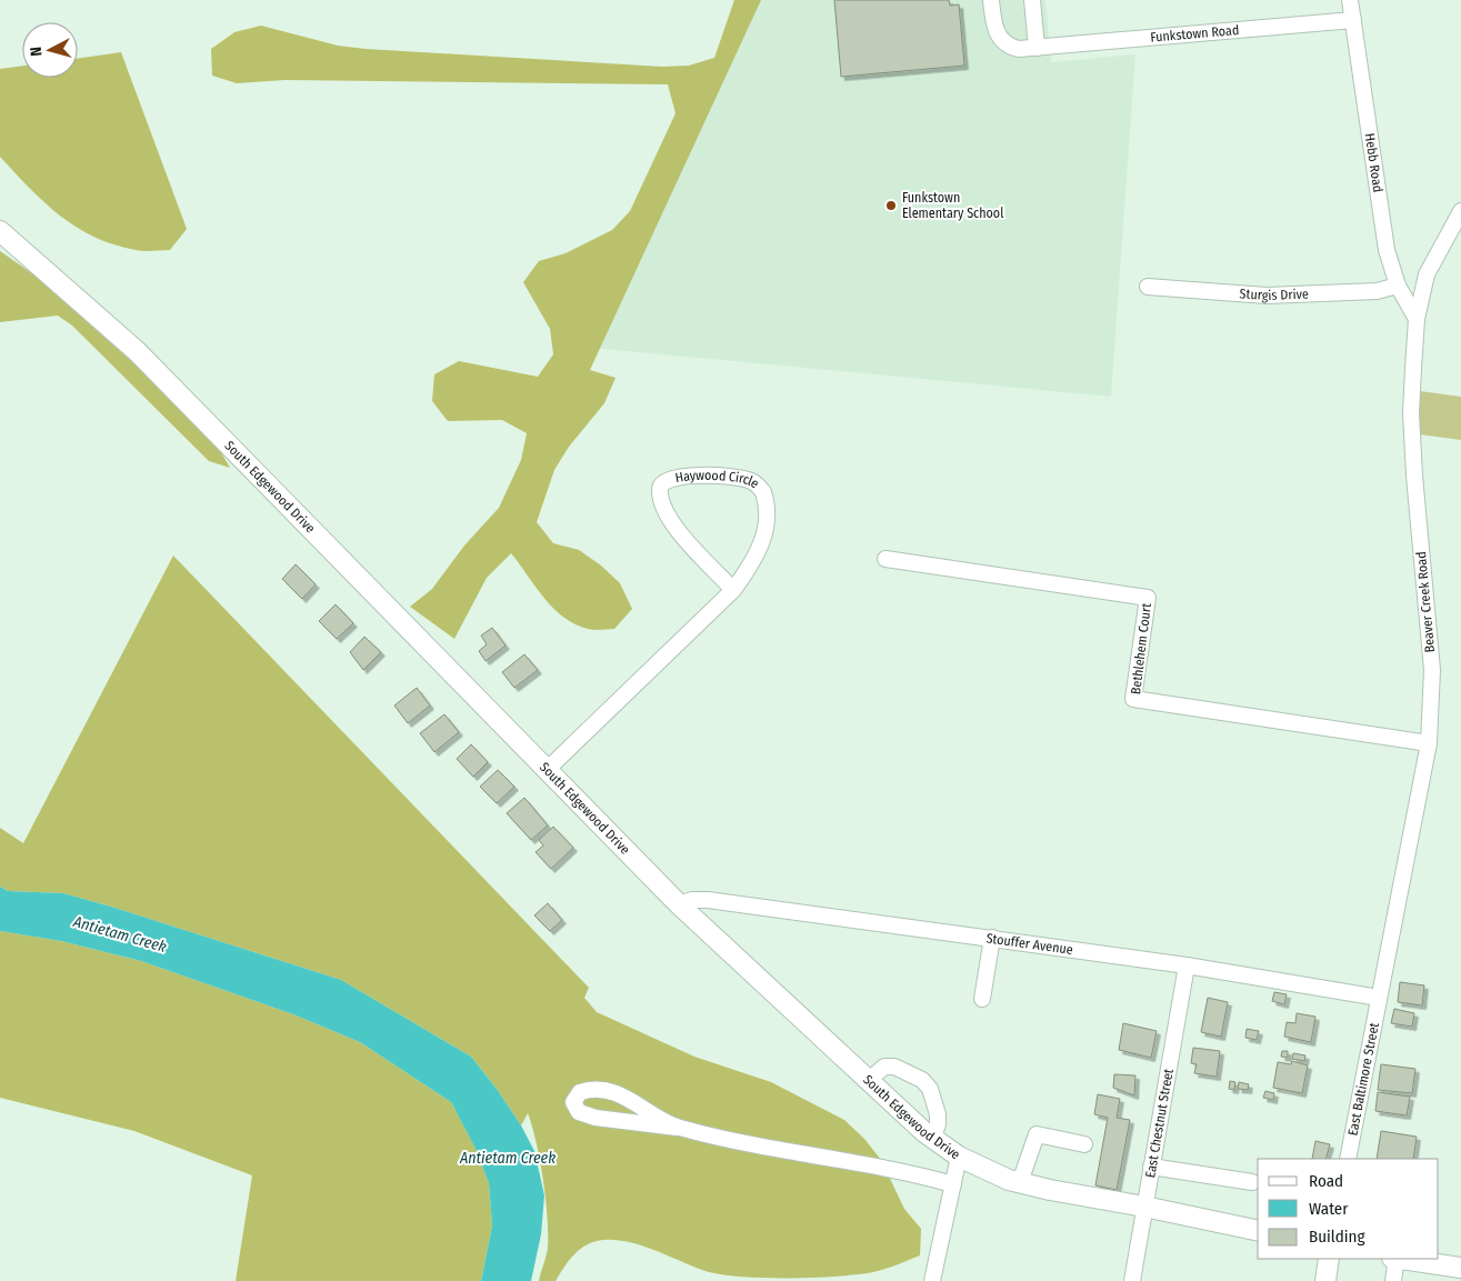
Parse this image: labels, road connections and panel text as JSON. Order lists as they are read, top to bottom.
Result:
{
  "streets": {
    "main road": ["South Edgewood Drive"],
    "street": [
      "Funkstown Road",
      "Hebb Road",
      "Sturgis Drive",
      "Haywood Circle",
      "Beaver Creek Road",
      "Bethlehem Court",
      "Stouffer Avenue",
      "East Baltimore Street",
      "East Chestnut Street"
    ]
  },
  "crossings": [
    ["Funkstown Road", "Hebb Road"],
    ["Hebb Road", "Sturgis Drive"],
    ["Hebb Road", "Beaver Creek Road"],
    ["Haywood Circle", "South Edgewood Drive"],
    ["South Edgewood Drive", "Stouffer Avenue"],
    ["South Edgewood Drive", "East Chestnut Street"],
    ["Beaver Creek Road", "Bethlehem Court"],
    ["Beaver Creek Road", "Stouffer Avenue"],
    ["Beaver Creek Road", "East Baltimore Street"],
    ["Stouffer Avenue", "East Baltimore Street"],
    ["Stouffer Avenue", "East Chestnut Street"]
  ],
  "water": ["Antietam Creek"],
  "places": ["Funkstown Elementary School"],
  "legend": ["Road", "Water", "Building"],
  "north": "left"
}
